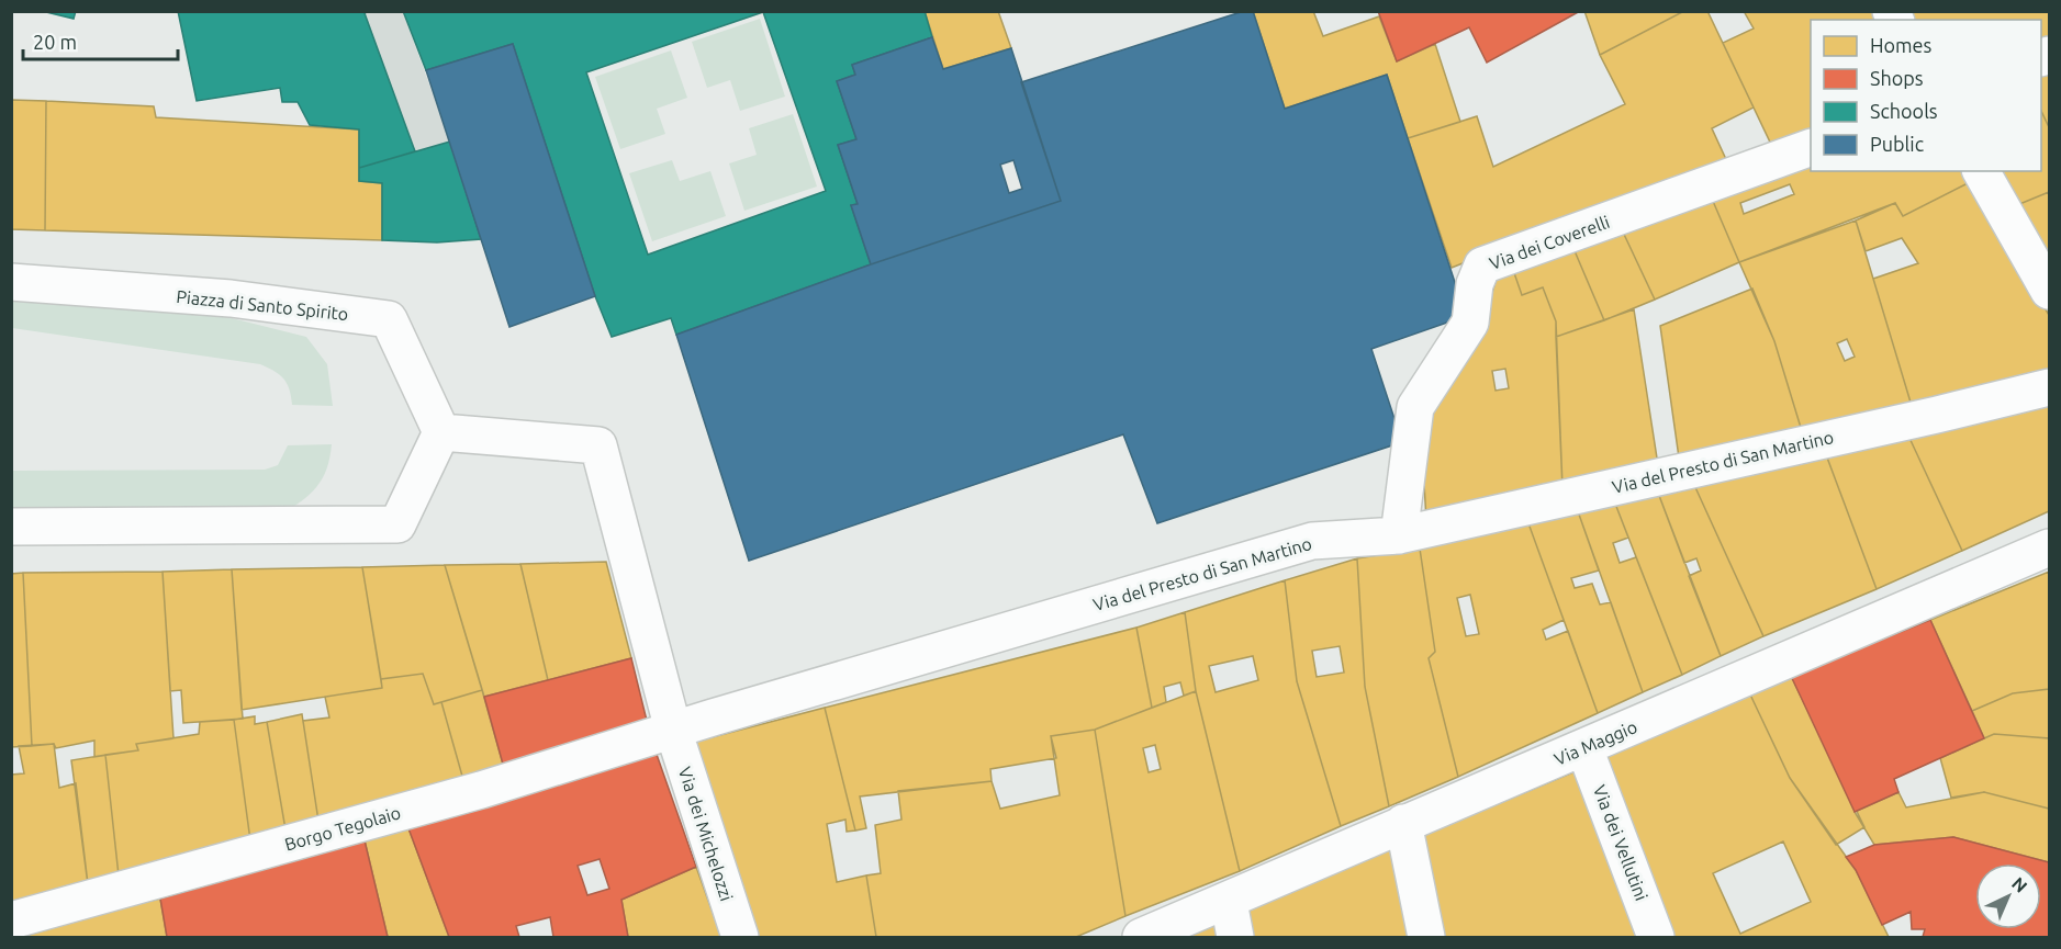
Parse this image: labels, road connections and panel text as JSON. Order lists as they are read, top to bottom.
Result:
{
  "streets": {
    "street": [
      "Via dei Coverelli",
      "Piazza di Santo Spirito",
      "Via del Presto di San Martino",
      "Via Maggio",
      "Borgo Tegolaio",
      "Via dei Michelozzi",
      "Via dei Vellutini"
    ]
  },
  "crossings": [
    ["Via dei Coverelli", "Via del Presto di San Martino"],
    ["Via del Presto di San Martino", "Borgo Tegolaio"],
    ["Via del Presto di San Martino", "Via dei Michelozzi"],
    ["Via Maggio", "Via dei Vellutini"],
    ["Borgo Tegolaio", "Via dei Michelozzi"]
  ],
  "legend": [
    "Homes",
    "Shops",
    "Schools",
    "Public"
  ],
  "scale_bar": "20 m",
  "north": "top right"
}
